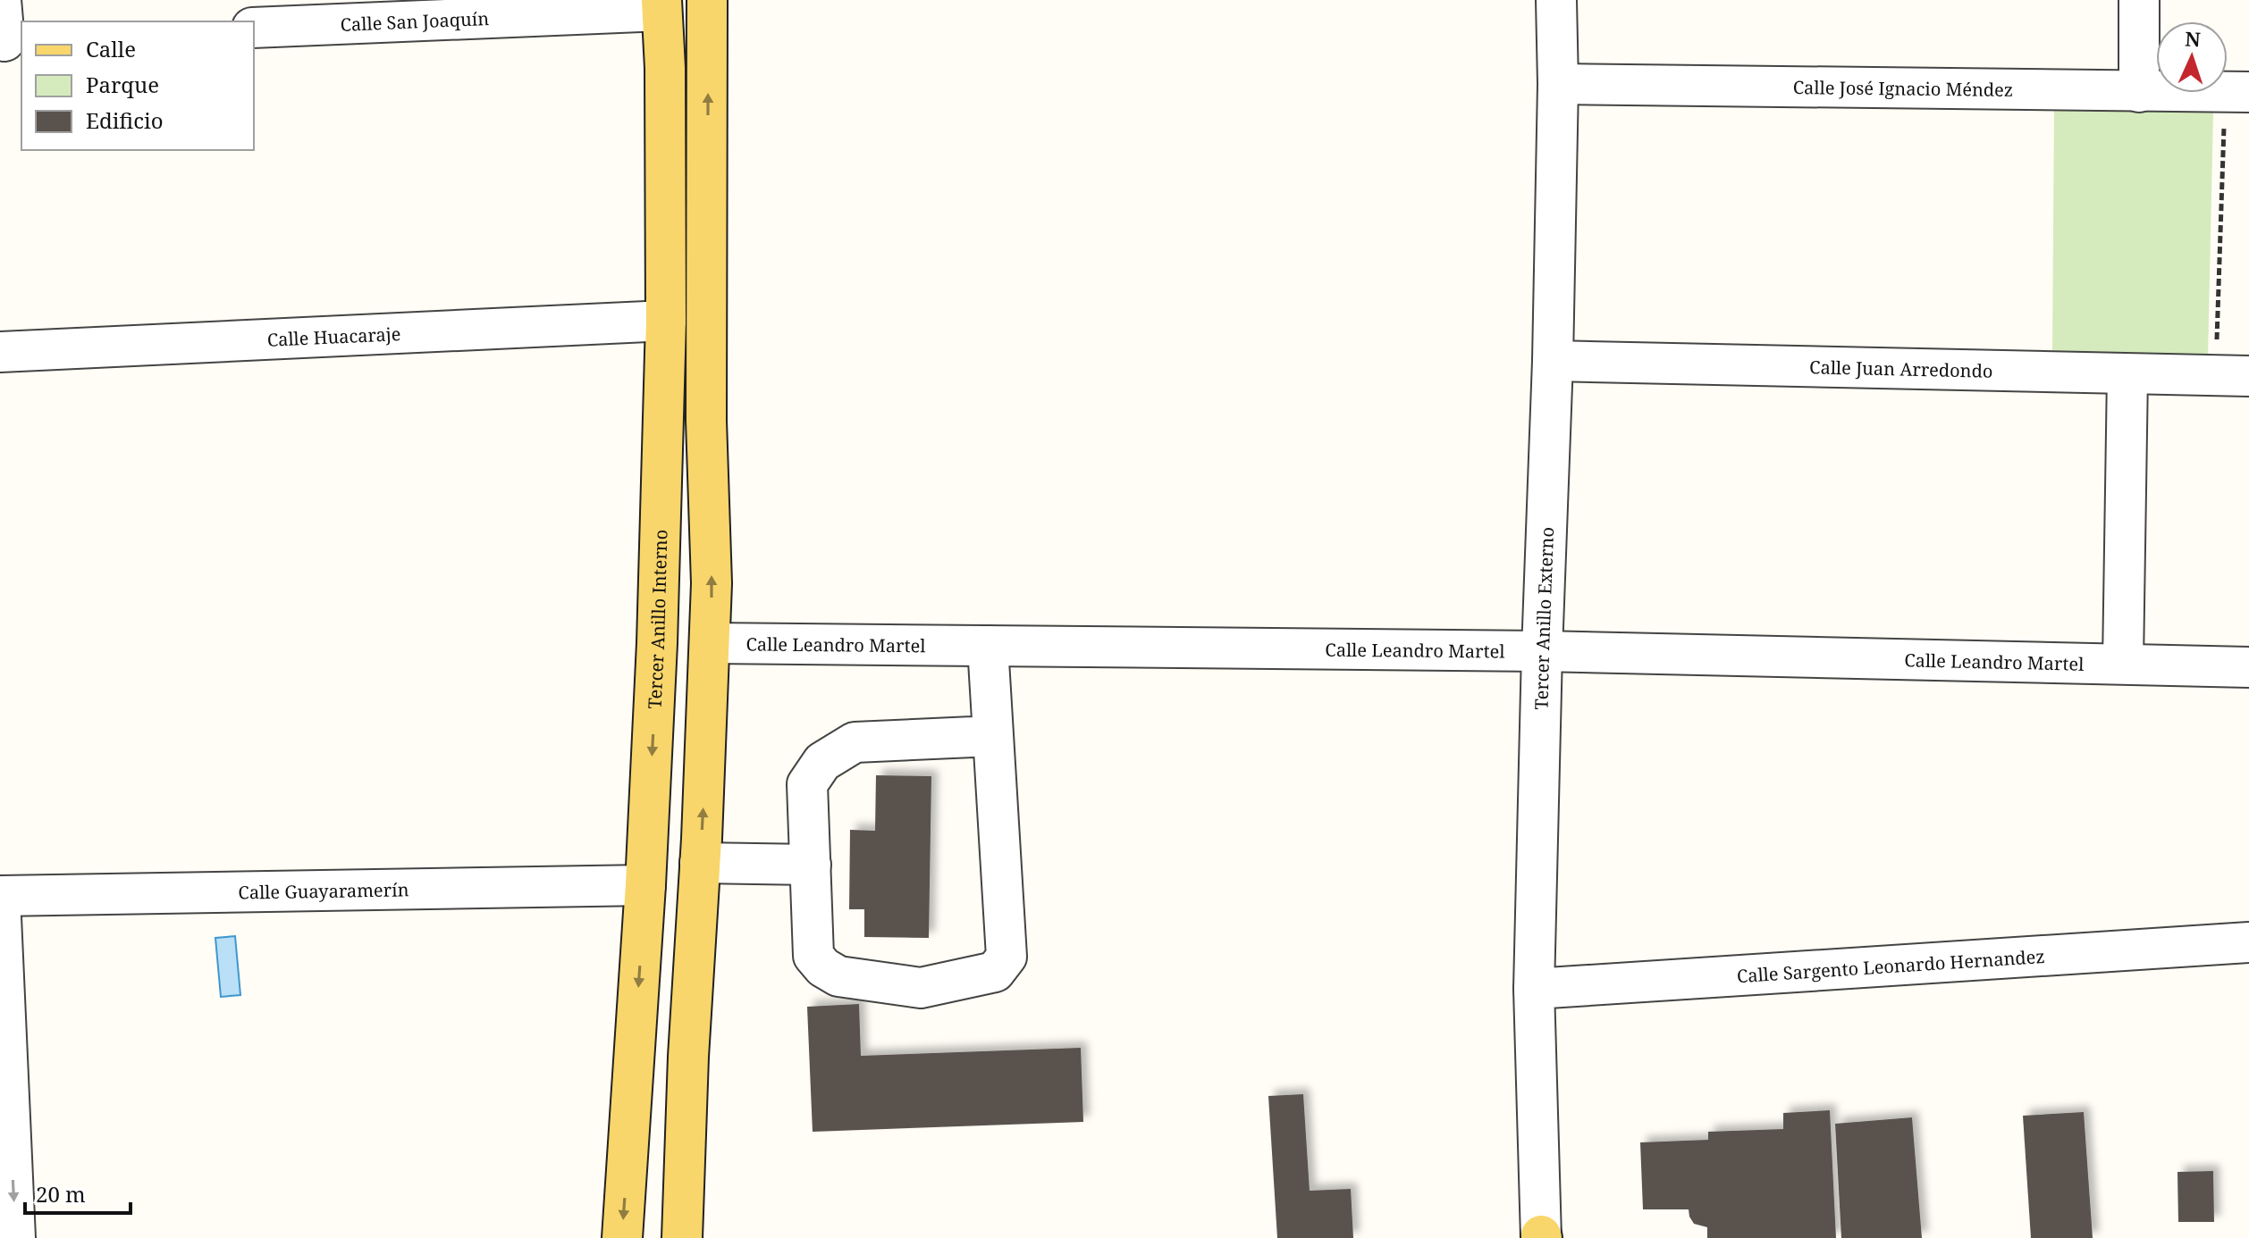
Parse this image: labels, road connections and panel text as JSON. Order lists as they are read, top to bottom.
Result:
{
  "streets": {
    "main road": ["Tercer Anillo Interno"],
    "street": [
      "Calle San Joaquín",
      "Calle José Ignacio Méndez",
      "Calle Huacaraje",
      "Calle Juan Arredondo",
      "Tercer Anillo Externo",
      "Calle Leandro Martel",
      "Calle Guayaramerín",
      "Calle Sargento Leonardo Hernandez"
    ]
  },
  "crossings": [
    ["Calle San Joaquín", "Tercer Anillo Interno"],
    ["Calle José Ignacio Méndez", "Tercer Anillo Externo"],
    ["Calle Huacaraje", "Tercer Anillo Interno"],
    ["Calle Juan Arredondo", "Tercer Anillo Externo"],
    ["Tercer Anillo Interno", "Calle Guayaramerín"],
    ["Tercer Anillo Externo", "Calle Leandro Martel"],
    ["Tercer Anillo Externo", "Calle Sargento Leonardo Hernandez"]
  ],
  "legend": ["Calle", "Parque", "Edificio"],
  "scale_bar": "20 m",
  "north": "top"
}
